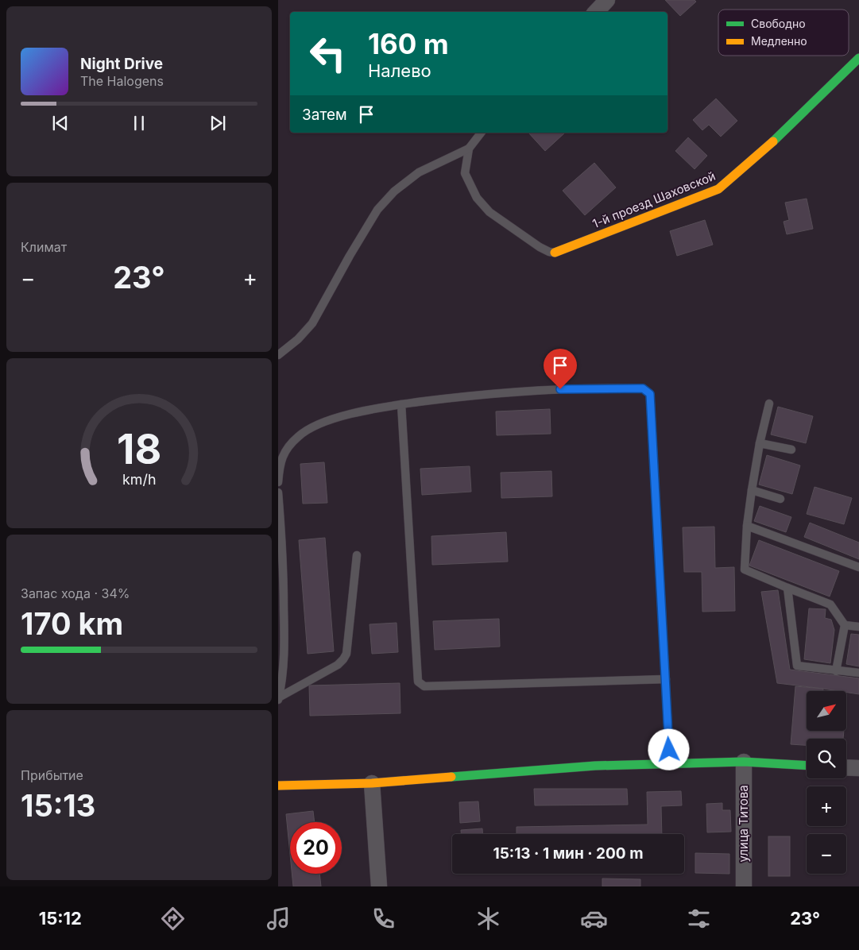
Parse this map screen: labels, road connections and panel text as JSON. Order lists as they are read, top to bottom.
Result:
{
  "streets": {
    "street": ["1-й проезд Шаховской", "улица Титова"]
  },
  "legend": ["Свободно", "Медленно"],
  "north": "top right",
  "page": {
    "turn": ["160 m", "Налево"],
    "song": ["Night Drive", "The Halogens"],
    "then": "Затем",
    "tile": [
      "Климат",
      ["Запас хода · 34%", "170 km"],
      ["Прибытие", "15:13"]
    ],
    "heat": ["−", "23°", "+"],
    "map_buttons": ["+", "−"],
    "limit": "20",
    "trip": "15:13 · 1 мин · 200 m",
    "tabs": ["15:12", "23°"],
    "gauge": ["18", "km/h"]
  }
}
